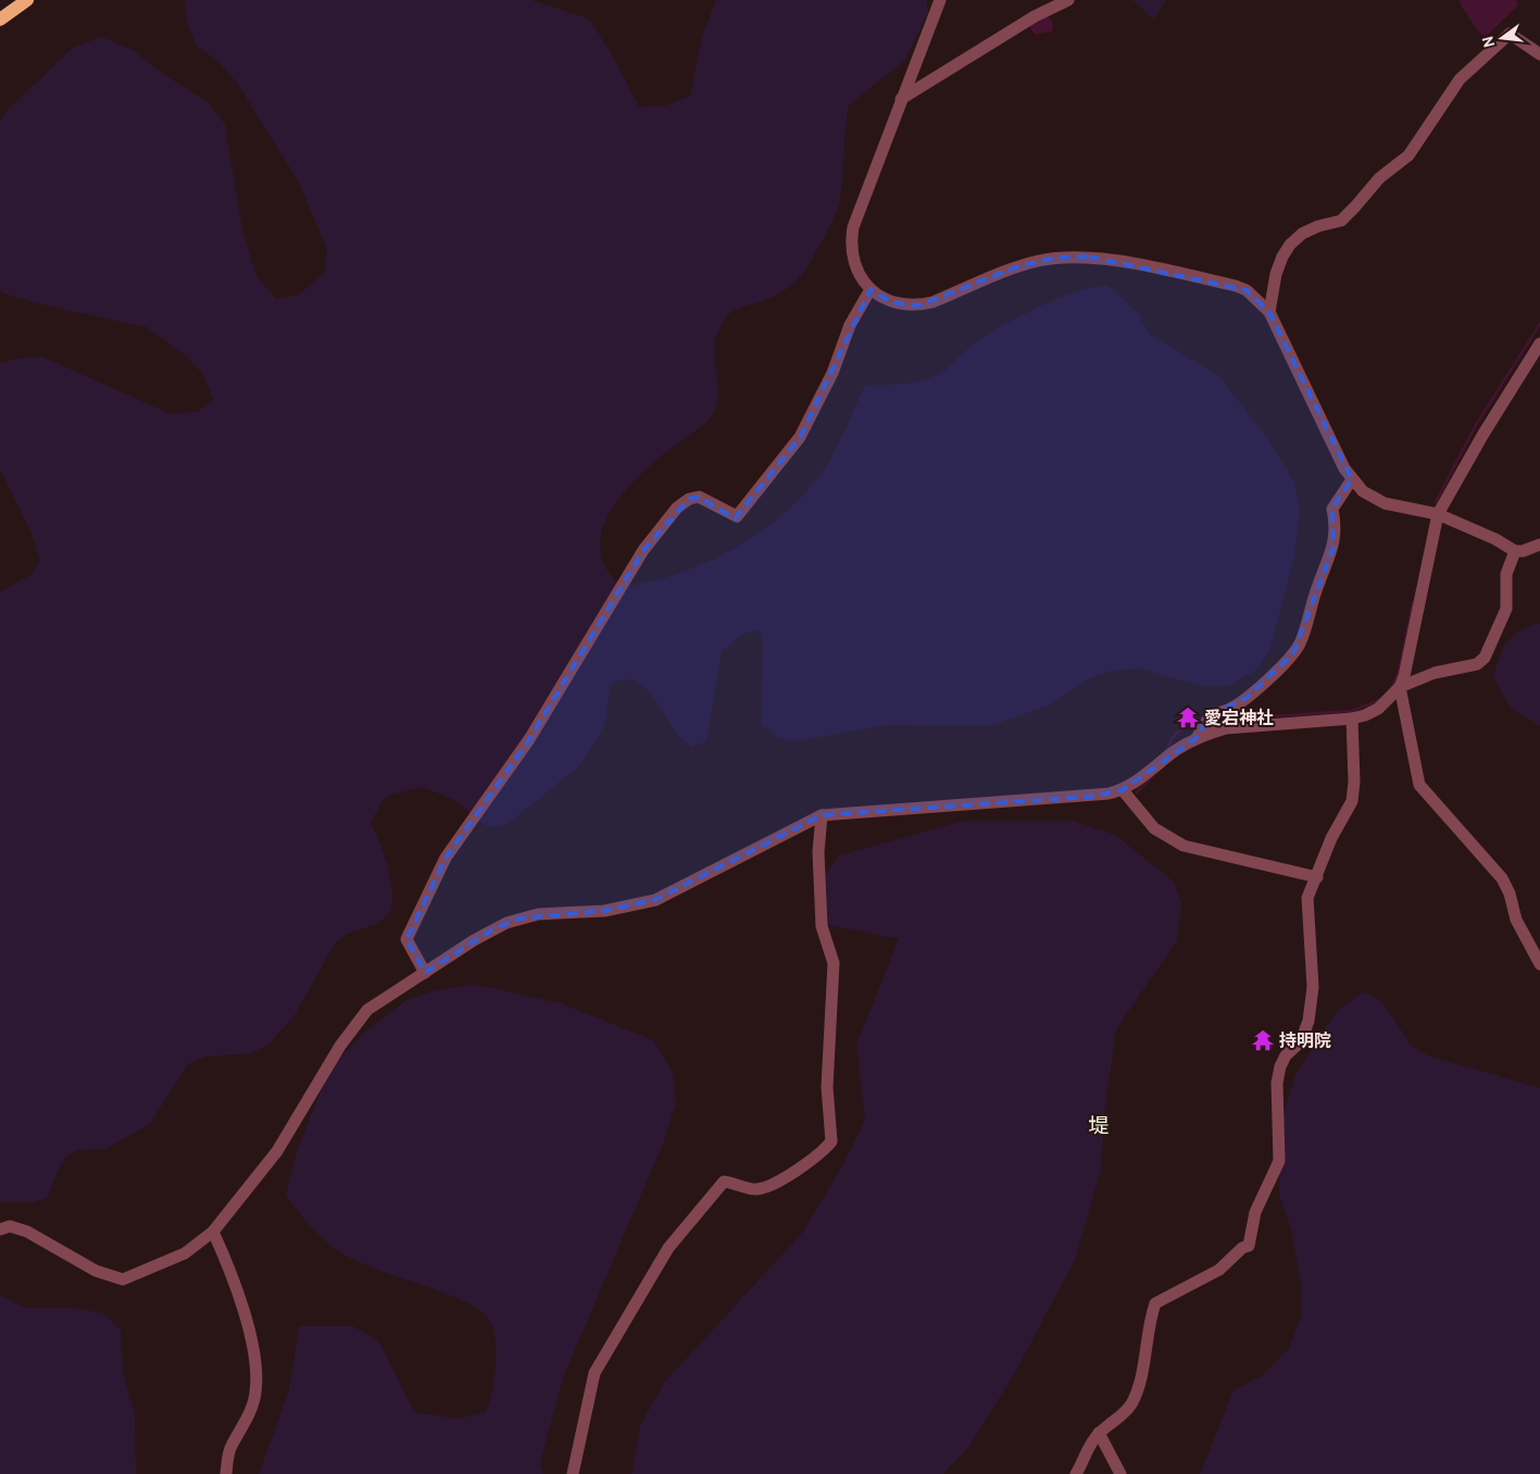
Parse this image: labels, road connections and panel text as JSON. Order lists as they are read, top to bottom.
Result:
{
  "districts": ["堤"],
  "places": {
    "temple": ["愛宕神社", "持明院"]
  },
  "north": "left"
}
